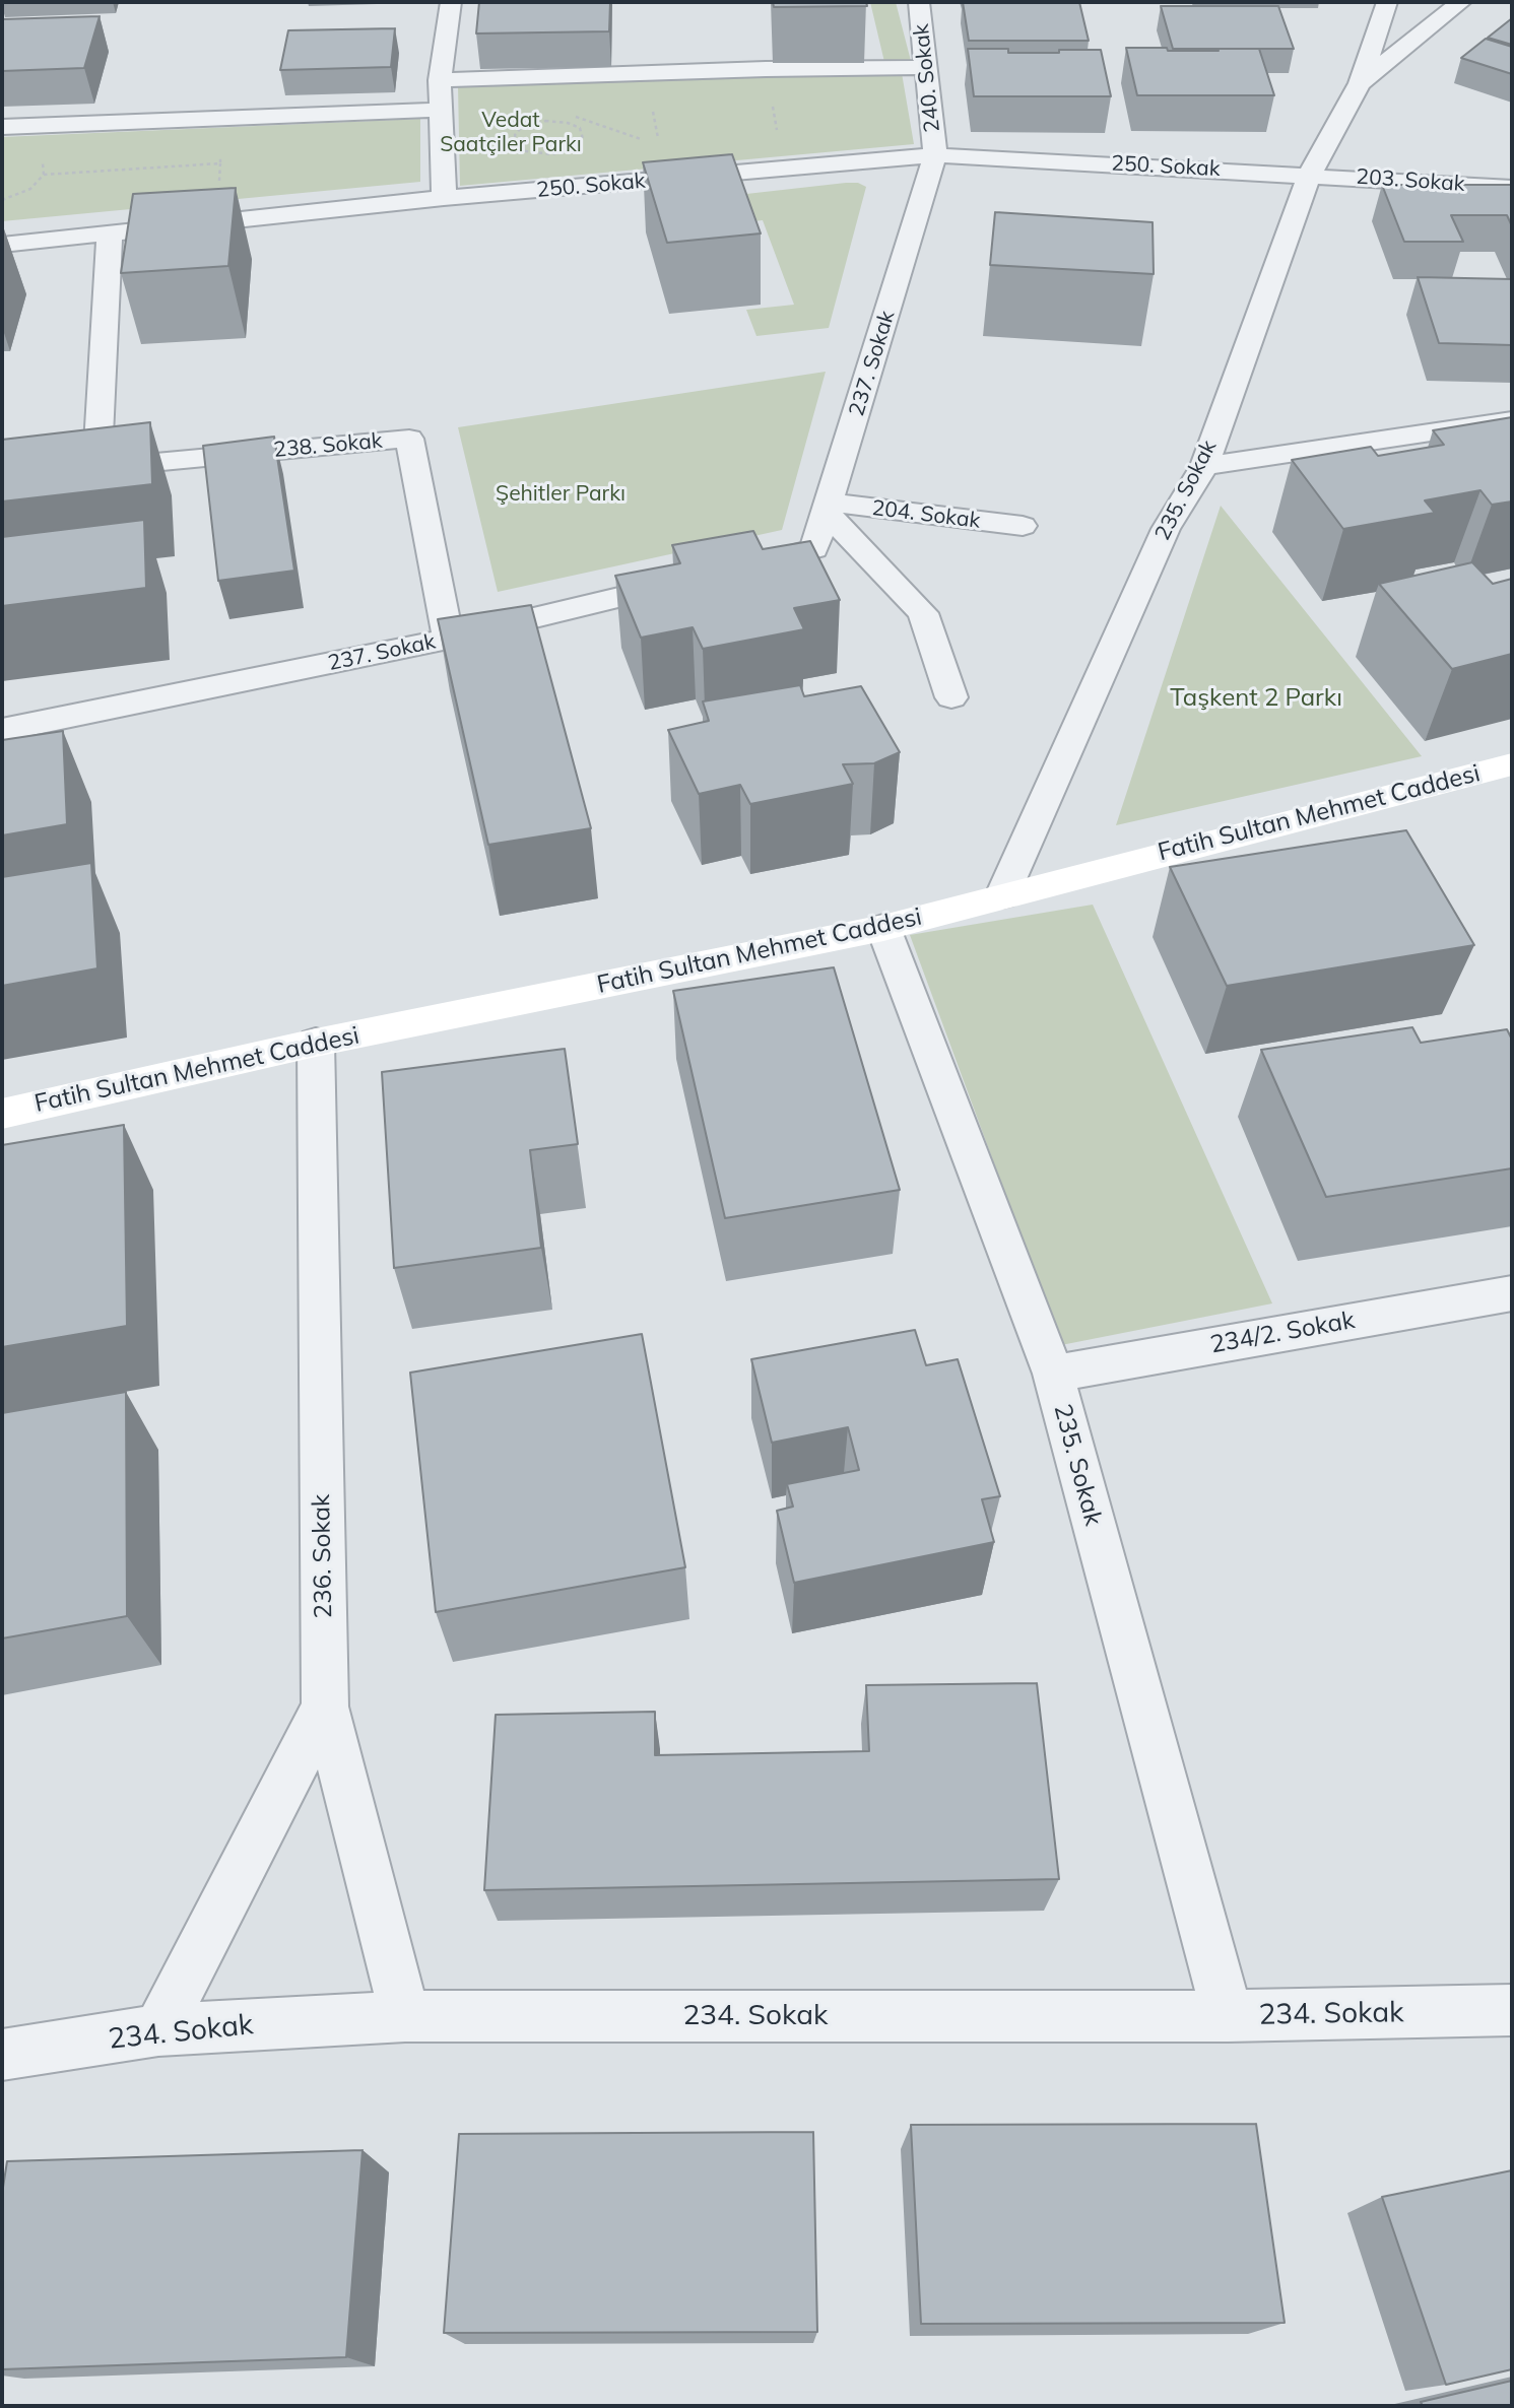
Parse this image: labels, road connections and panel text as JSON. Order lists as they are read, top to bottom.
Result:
{
  "streets": {
    "main road": ["Fatih Sultan Mehmet Caddesi"],
    "street": [
      "240. Sokak",
      "250. Sokak",
      "203. Sokak",
      "237. Sokak",
      "238. Sokak",
      "235. Sokak",
      "204. Sokak",
      "234/2. Sokak",
      "236. Sokak",
      "234. Sokak"
    ]
  },
  "crossings": [
    ["240. Sokak", "250. Sokak"],
    ["240. Sokak", "237. Sokak"],
    ["250. Sokak", "203. Sokak"],
    ["250. Sokak", "237. Sokak"],
    ["250. Sokak", "235. Sokak"],
    ["203. Sokak", "235. Sokak"],
    ["237. Sokak", "238. Sokak"],
    ["237. Sokak", "204. Sokak"],
    ["235. Sokak", "Fatih Sultan Mehmet Caddesi"],
    ["235. Sokak", "234/2. Sokak"],
    ["235. Sokak", "234. Sokak"],
    ["Fatih Sultan Mehmet Caddesi", "236. Sokak"],
    ["236. Sokak", "234. Sokak"]
  ],
  "parks": ["Vedat Saatçiler Parkı", "Şehitler Parkı", "Taşkent 2 Parkı"]
}
